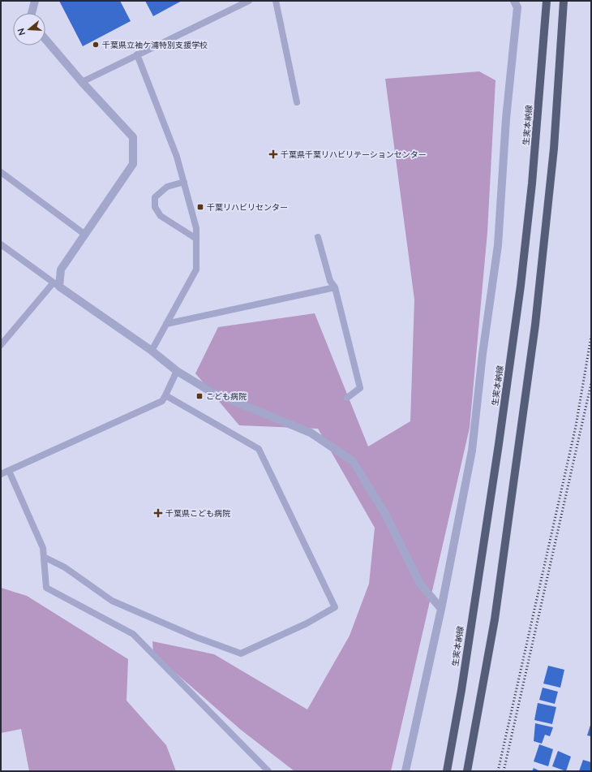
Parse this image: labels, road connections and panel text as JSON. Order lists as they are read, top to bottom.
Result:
{
  "streets": {
    "main road": ["生実本納線"]
  },
  "places": {
    "other": ["千葉県立袖ケ浦特別支援学校"],
    "health": ["千葉県千葉リハビリテーションセンター", "千葉県こども病院"],
    "transit": ["千葉リハビリセンター", "こども病院"]
  },
  "north": "left"
}
